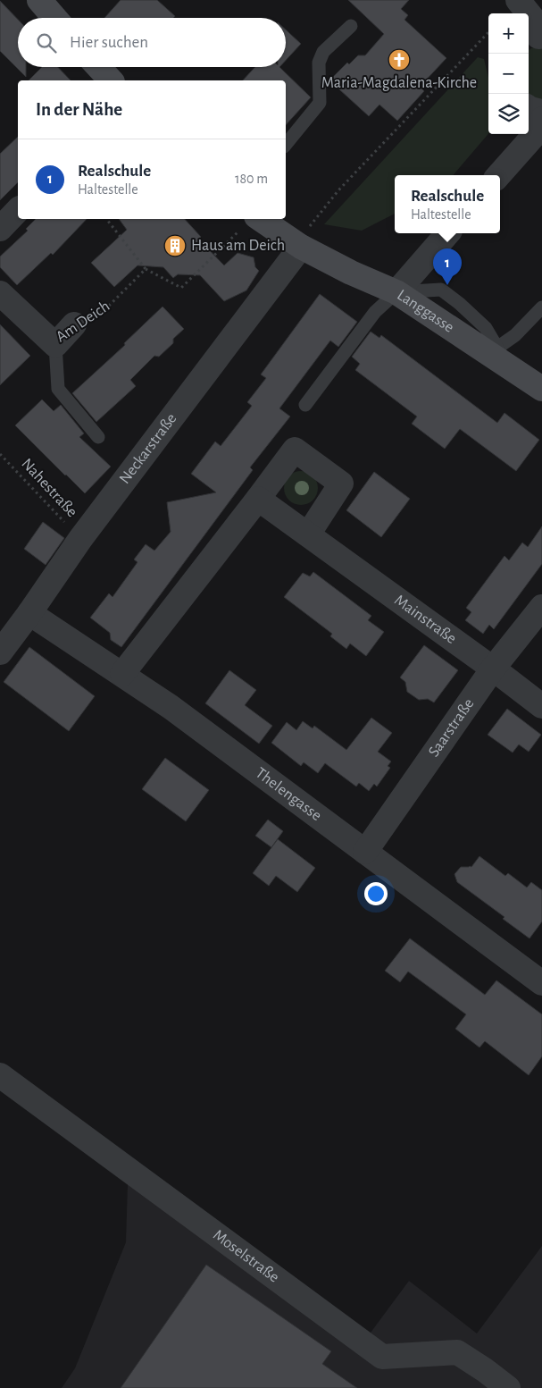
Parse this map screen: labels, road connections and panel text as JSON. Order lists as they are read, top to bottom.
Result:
{
  "streets": {
    "street": [
      "Langgasse",
      "Am Deich",
      "Neckarstraße",
      "Mainstraße",
      "Saarstraße",
      "Thelengasse",
      "Moselstraße"
    ],
    "path": ["Nahestraße"]
  },
  "crossings": [
    ["Langgasse", "Neckarstraße"],
    ["Neckarstraße", "Nahestraße"],
    ["Neckarstraße", "Thelengasse"],
    ["Mainstraße", "Saarstraße"],
    ["Saarstraße", "Thelengasse"]
  ],
  "places": {
    "church": ["Maria-Magdalena-Kirche"],
    "building": ["Haus am Deich"]
  },
  "page": {
    "map_buttons": ["+", "−"],
    "search": "Hier suchen",
    "heading": "In der Nähe",
    "list": [
      {
        "mark": "1",
        "name": "Realschule",
        "note": "Haltestelle",
        "value": "180 m"
      }
    ],
    "popup": ["Realschule", "Haltestelle"],
    "pins": "1"
  }
}
